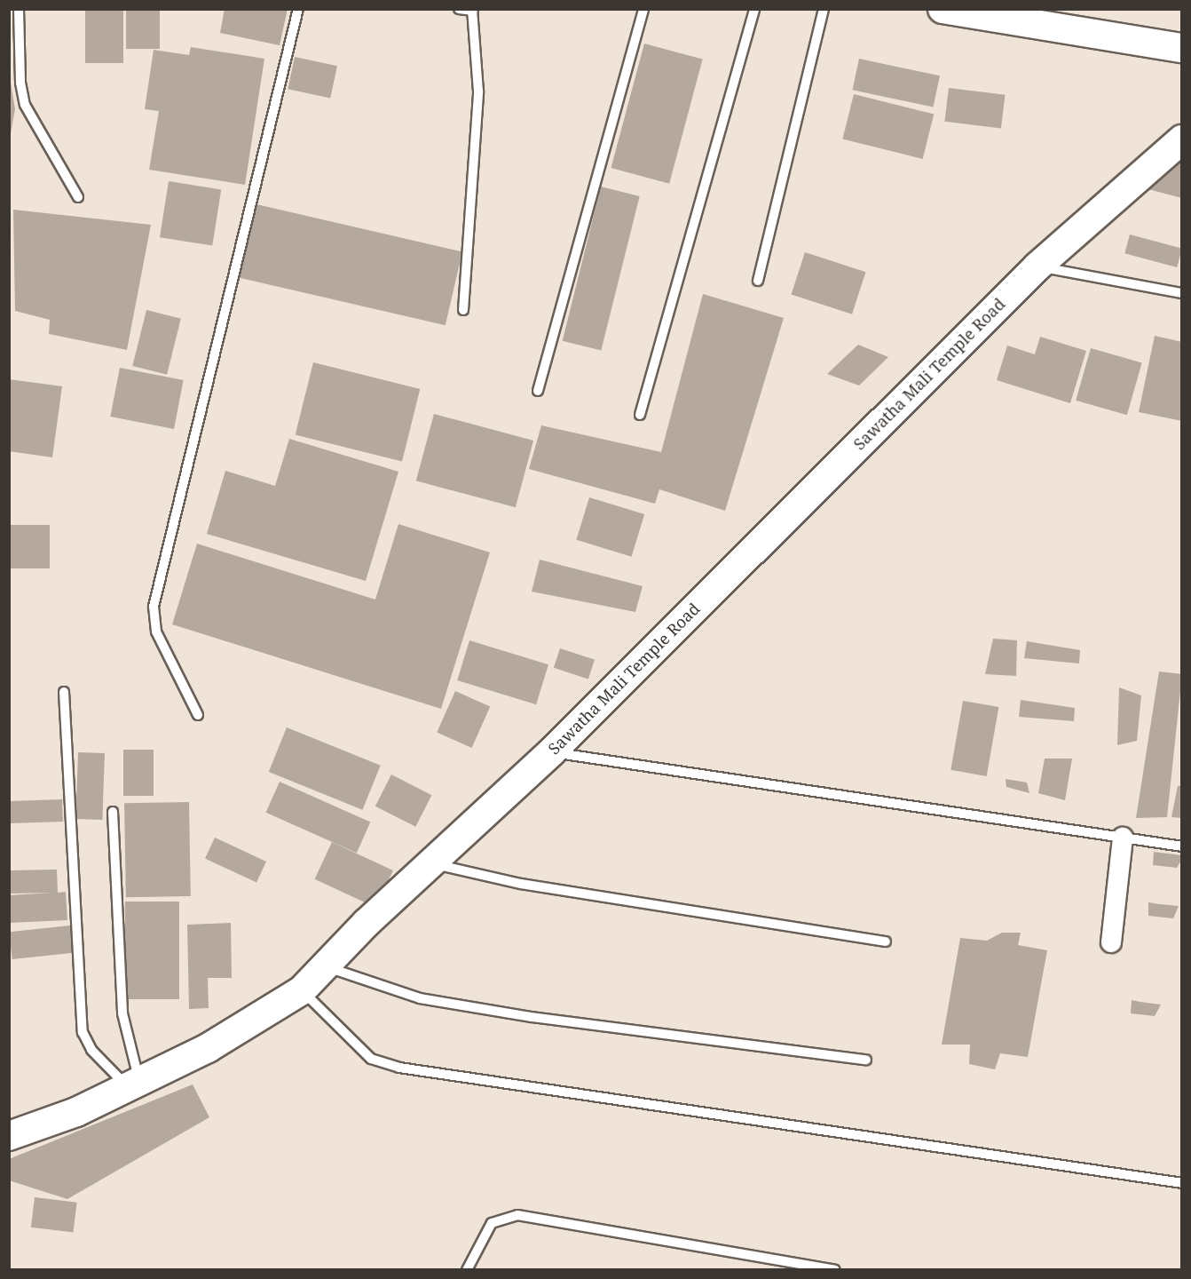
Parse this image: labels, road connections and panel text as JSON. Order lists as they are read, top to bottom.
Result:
{
  "streets": {
    "street": ["Sawatha Mali Temple Road"]
  }
}
